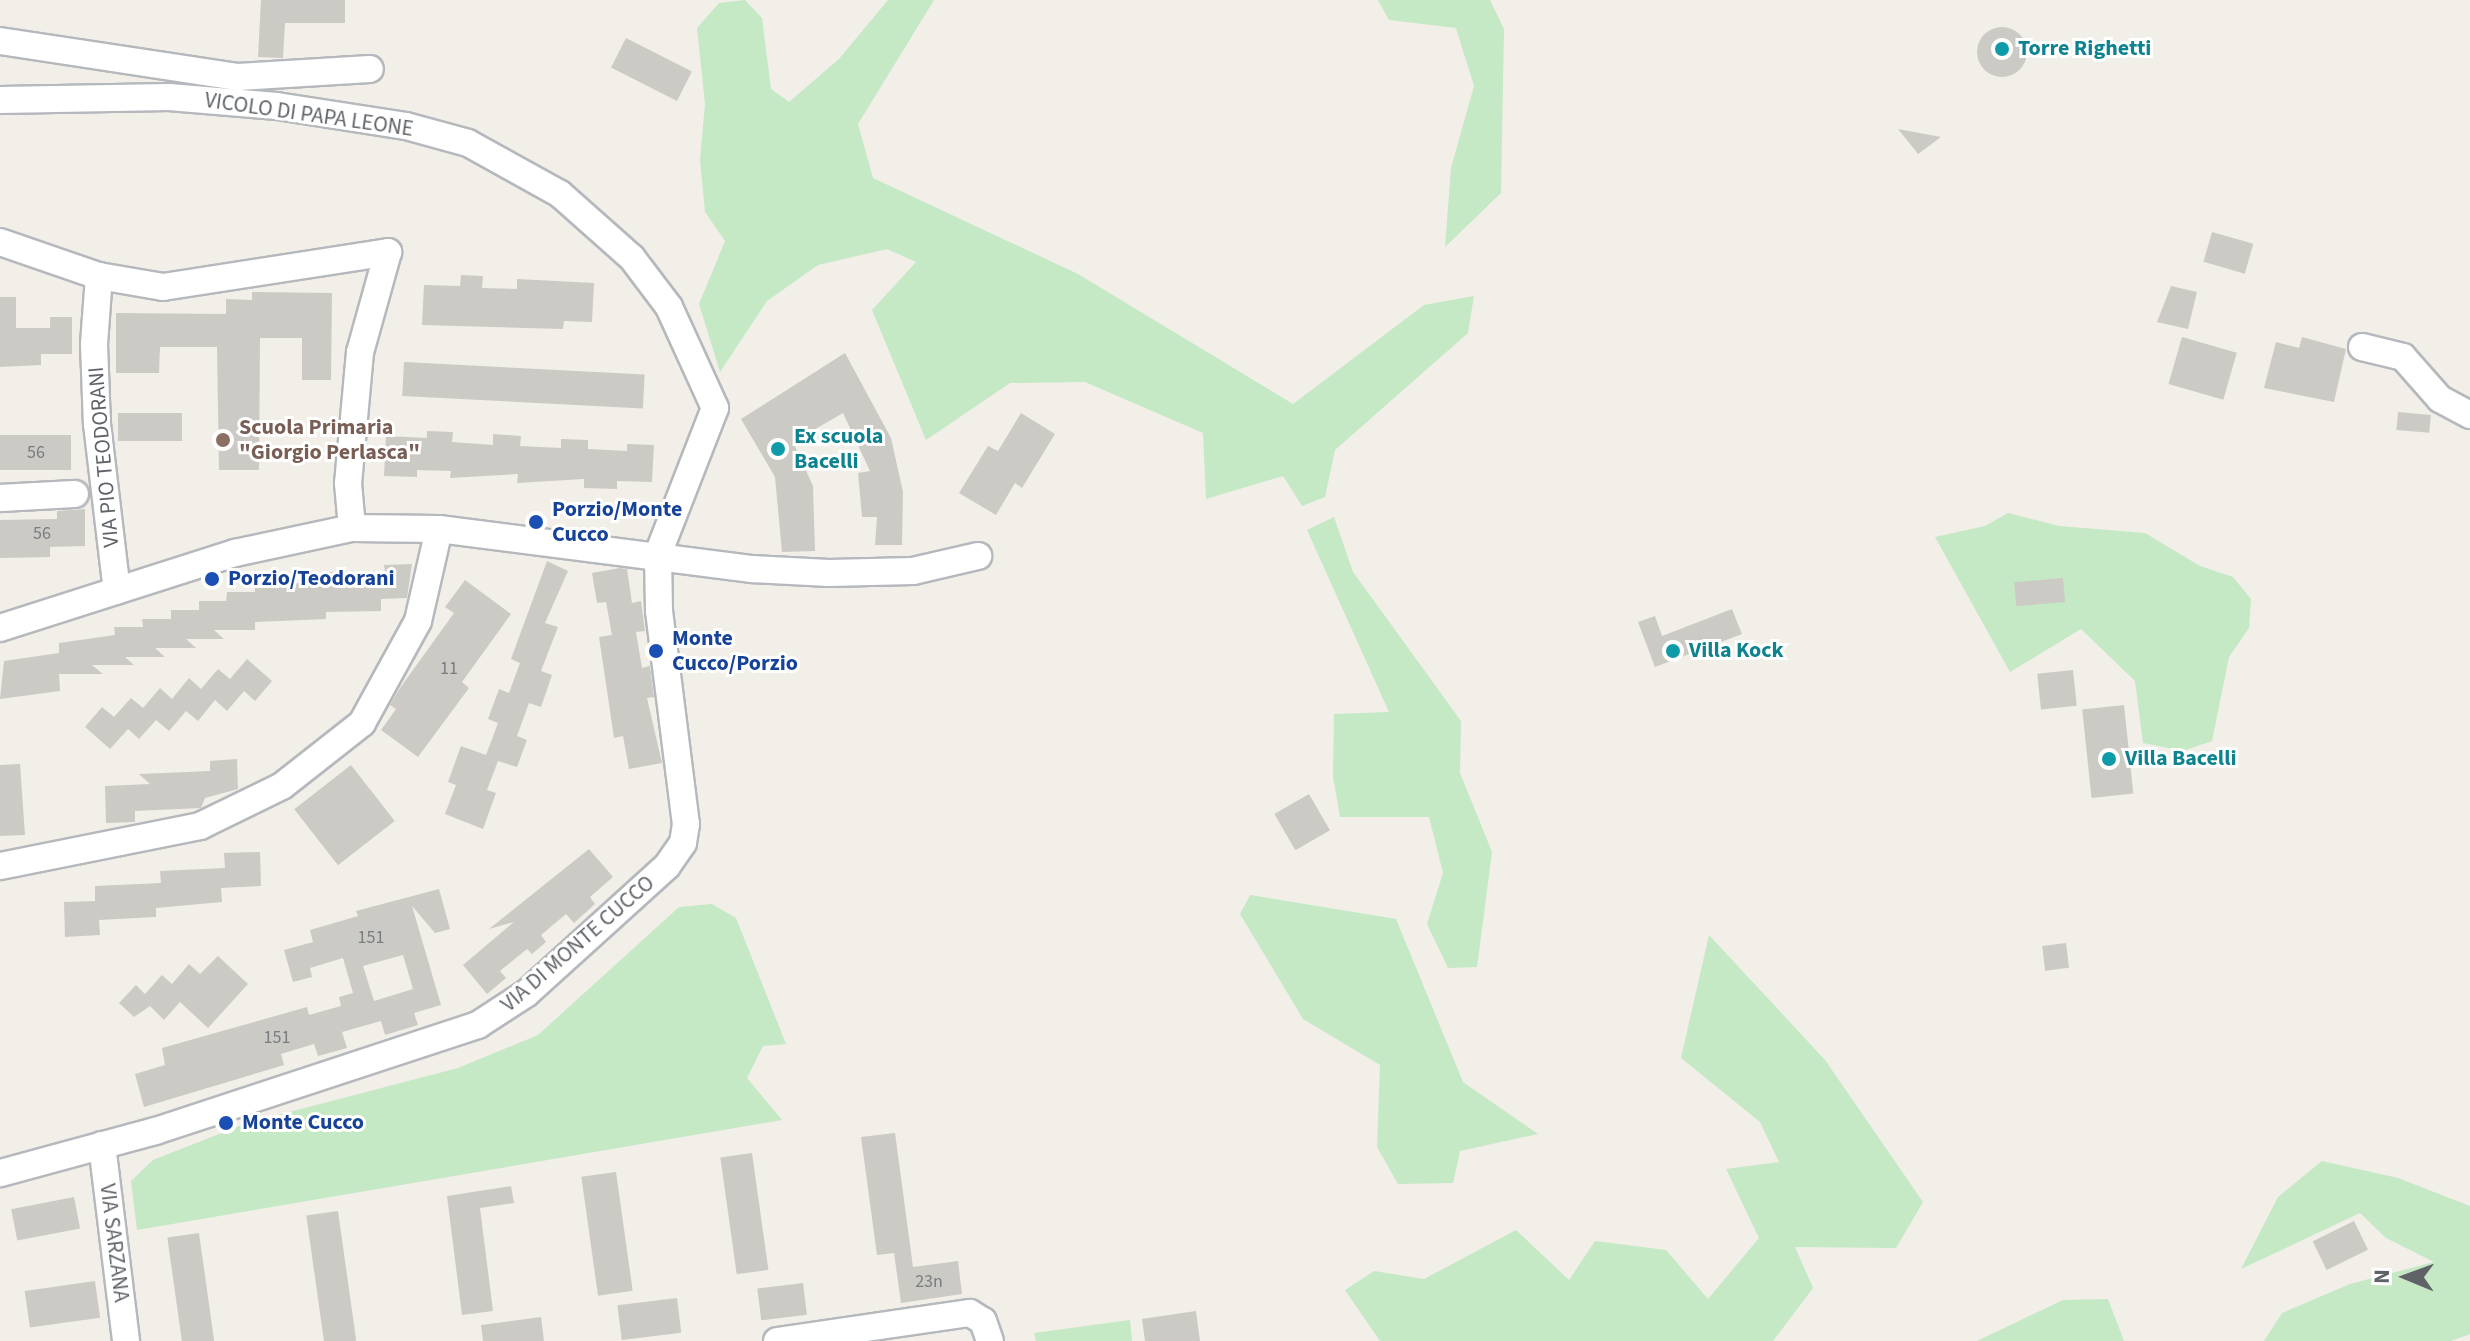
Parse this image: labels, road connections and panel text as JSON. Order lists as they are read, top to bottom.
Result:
{
  "streets": {
    "street": [
      "VICOLO DI PAPA LEONE",
      "VIA PIO TEODORANI",
      "VIA DI MONTE CUCCO",
      "VIA SARZANA"
    ]
  },
  "crossings": [
    ["VICOLO DI PAPA LEONE", "VIA DI MONTE CUCCO"],
    ["VIA DI MONTE CUCCO", "VIA SARZANA"]
  ],
  "places": [
    "Torre Righetti",
    "Scuola Primaria \"Giorgio Perlasca\"",
    "Ex scuola Bacelli",
    "Porzio/Monte Cucco",
    "Porzio/Teodorani",
    "Monte Cucco/Porzio",
    "Villa Kock",
    "Villa Bacelli",
    "Monte Cucco"
  ],
  "house_numbers": [
    "56",
    "56",
    "11",
    "151",
    "151",
    "23n"
  ],
  "north": "left"
}
